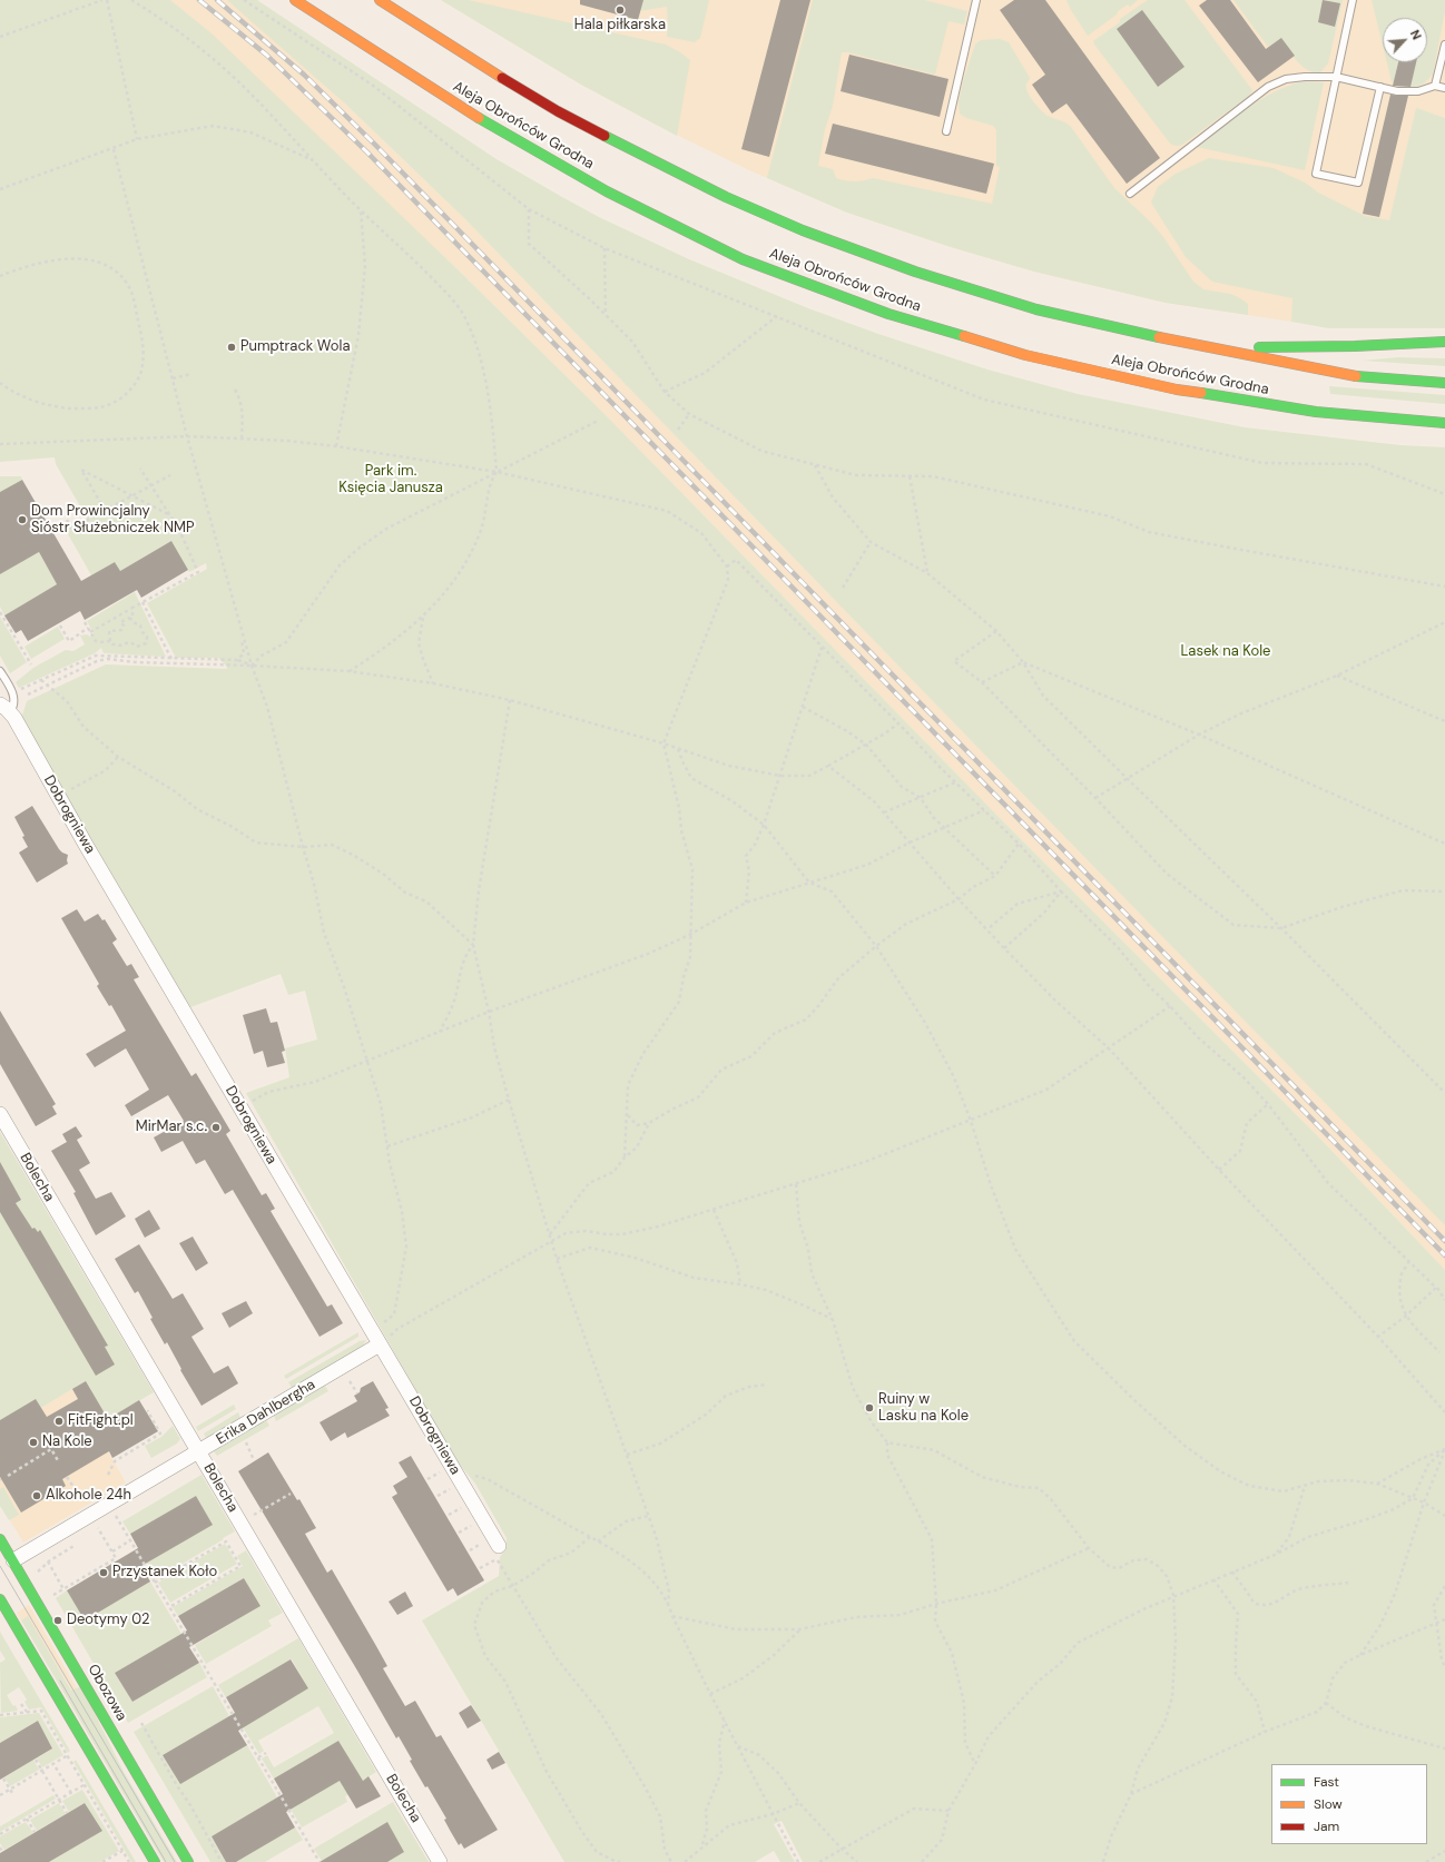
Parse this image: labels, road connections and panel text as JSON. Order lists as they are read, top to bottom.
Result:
{
  "streets": {
    "main road": ["Aleja Obrońców Grodna", "Obozowa"],
    "street": ["Dobrogniewa", "Bolecha", "Erika Dahlbergha"]
  },
  "crossings": [
    ["Dobrogniewa", "Erika Dahlbergha"],
    ["Bolecha", "Erika Dahlbergha"],
    ["Erika Dahlbergha", "Obozowa"]
  ],
  "parks": ["Park im. Księcia Janusza", "Lasek na Kole"],
  "places": [
    "Hala piłkarska",
    "Pumptrack Wola",
    "Dom Prowincjalny Sióstr Służebniczek NMP",
    "MirMar s.c.",
    "Ruiny w Lasku na Kole",
    "FitFight.pl",
    "Na Kole",
    "Alkohole 24h",
    "Przystanek Koło",
    "Deotymy 02"
  ],
  "legend": ["Fast", "Slow", "Jam"],
  "north": "top right"
}
